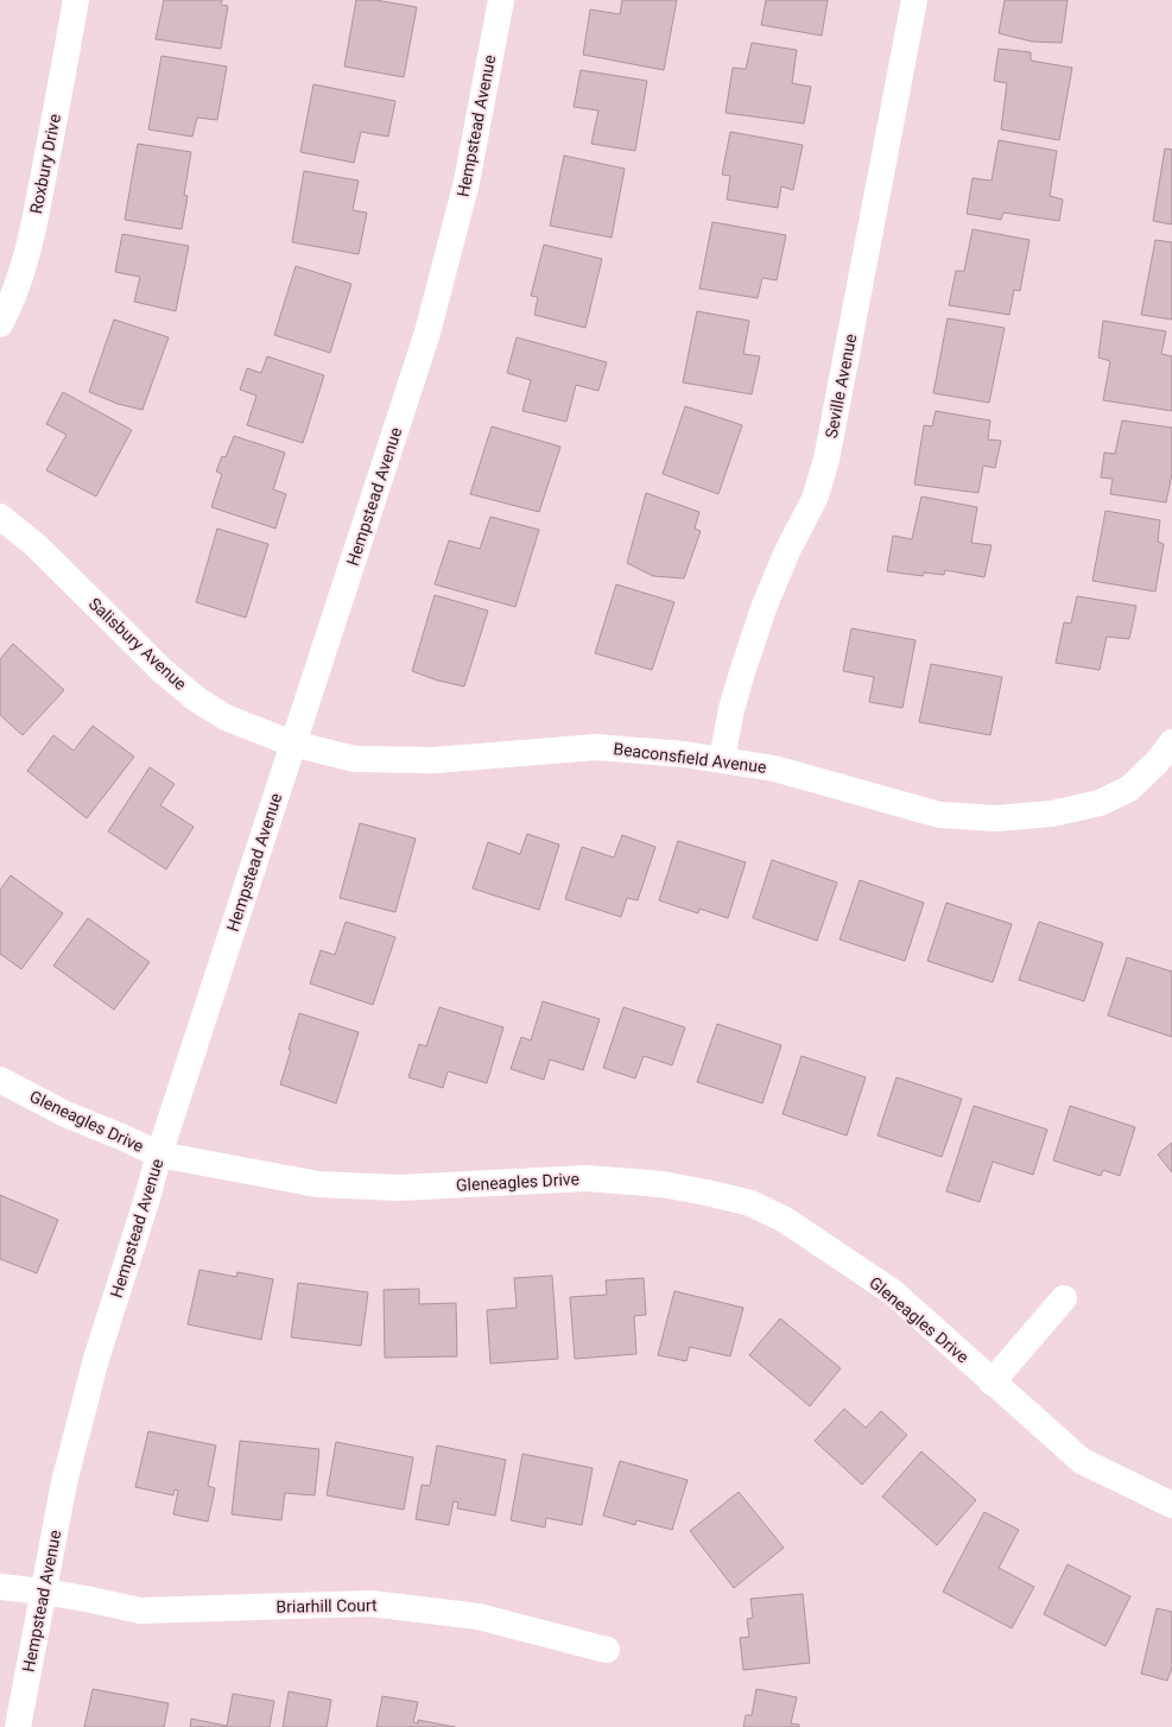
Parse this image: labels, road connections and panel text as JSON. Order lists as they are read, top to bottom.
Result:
{
  "streets": {
    "street": [
      "Hempstead Avenue",
      "Roxbury Drive",
      "Seville Avenue",
      "Salisbury Avenue",
      "Beaconsfield Avenue",
      "Gleneagles Drive",
      "Briarhill Court"
    ]
  },
  "crossings": [
    ["Hempstead Avenue", "Salisbury Avenue"],
    ["Hempstead Avenue", "Beaconsfield Avenue"],
    ["Hempstead Avenue", "Gleneagles Drive"],
    ["Hempstead Avenue", "Briarhill Court"],
    ["Seville Avenue", "Beaconsfield Avenue"],
    ["Salisbury Avenue", "Beaconsfield Avenue"]
  ]
}
